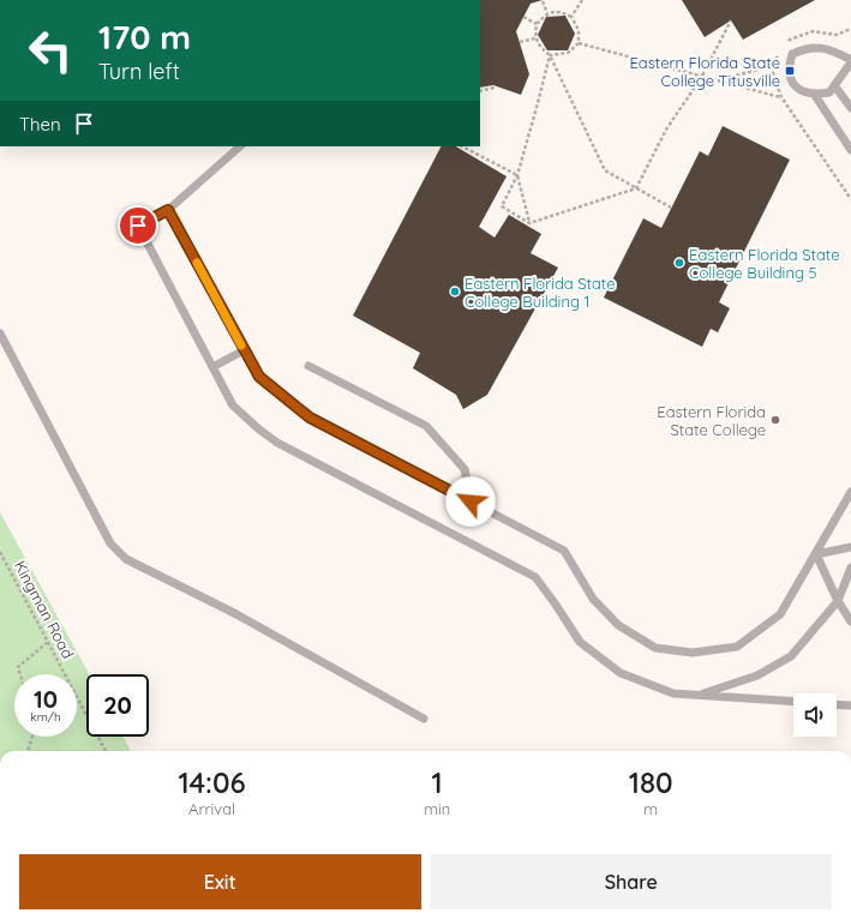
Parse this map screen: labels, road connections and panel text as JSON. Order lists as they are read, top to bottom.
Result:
{
  "streets": {
    "path": ["Kingman Road"]
  },
  "places": {
    "transit": ["Eastern Florida State College Titusville"],
    "other": ["Eastern Florida State College Building 5", "Eastern Florida State College Building 1", "Eastern Florida State College"]
  },
  "page": {
    "turn": ["170 m", "Turn left"],
    "then": "Then",
    "speed": "10 km/h",
    "limit": "20",
    "eta": [
      "14:06",
      "Arrival",
      "1",
      "min",
      "180",
      "m"
    ],
    "buttons": ["Exit", "Share"]
  }
}
